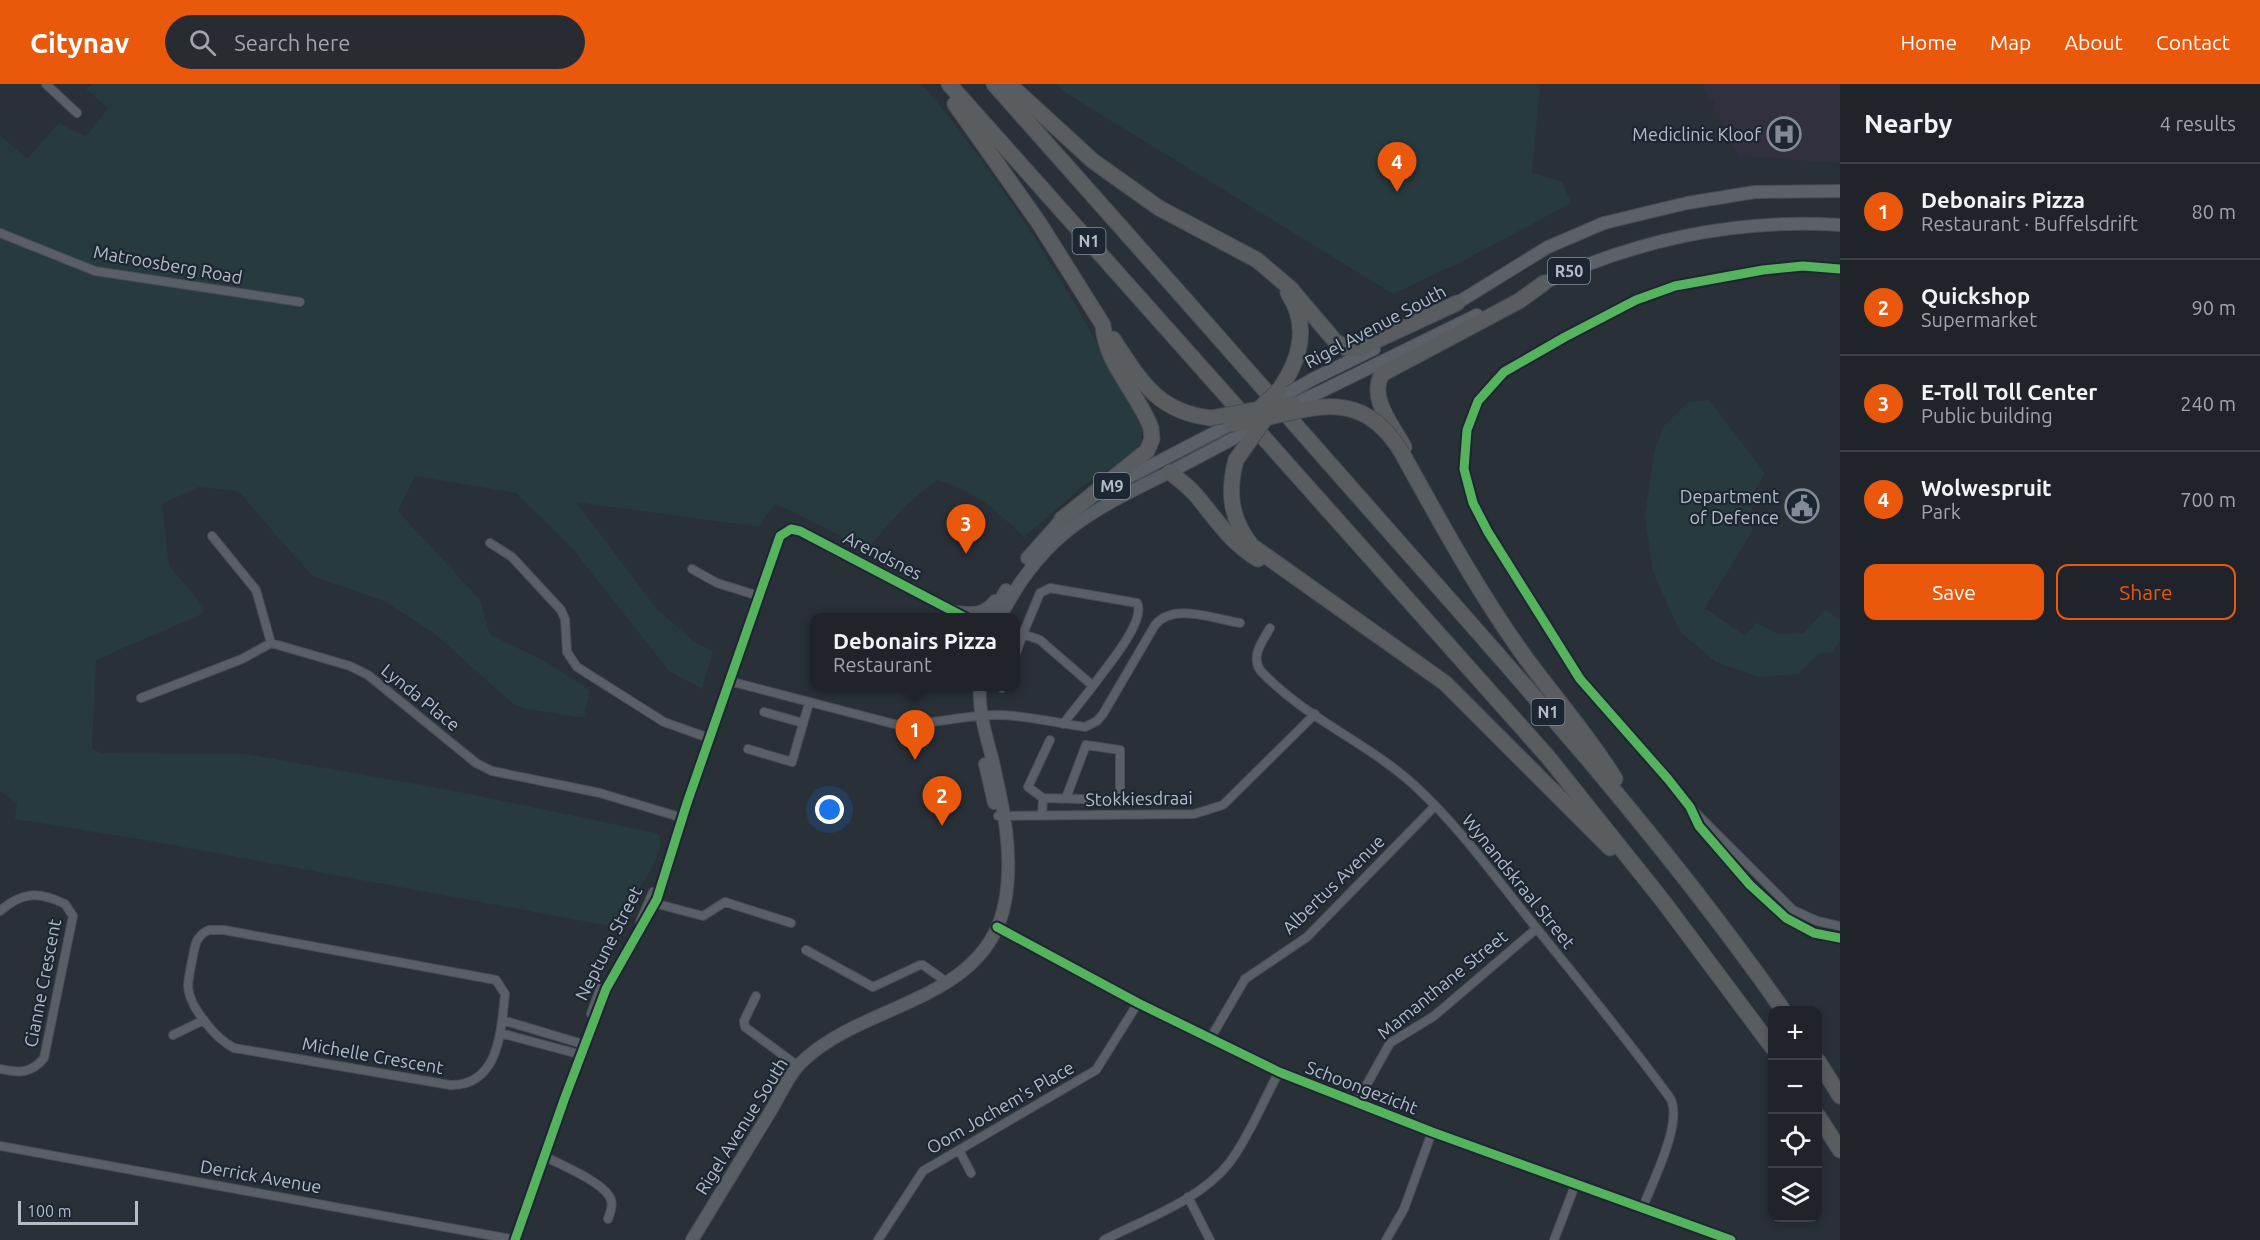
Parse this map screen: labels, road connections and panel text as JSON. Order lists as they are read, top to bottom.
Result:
{
  "streets": {
    "highway": ["N1"],
    "main road": ["R50", "Rigel Avenue South", "M9"],
    "street": [
      "Matroosberg Road",
      "Arendsnes",
      "Lynda Place",
      "Stokkiesdraai",
      "Wynandskraal Street",
      "Albertus Avenue",
      "Neptune Street",
      "Cianne Crescent",
      "Mamanthane Street",
      "Michelle Crescent",
      "Schoongezicht",
      "Oom Jochem's Place",
      "Derrick Avenue"
    ]
  },
  "crossings": [
    ["Rigel Avenue South", "Stokkiesdraai"],
    ["Rigel Avenue South", "Schoongezicht"],
    ["Arendsnes", "Neptune Street"],
    ["Lynda Place", "Neptune Street"],
    ["Stokkiesdraai", "Wynandskraal Street"],
    ["Wynandskraal Street", "Albertus Avenue"],
    ["Wynandskraal Street", "Mamanthane Street"],
    ["Wynandskraal Street", "Schoongezicht"],
    ["Albertus Avenue", "Schoongezicht"],
    ["Neptune Street", "Derrick Avenue"],
    ["Mamanthane Street", "Schoongezicht"],
    ["Schoongezicht", "Oom Jochem's Place"]
  ],
  "places": {
    "hospital": ["Mediclinic Kloof"],
    "public building": ["Department of Defence"]
  },
  "scale_bar": "100 m",
  "page": {
    "header": "Citynav",
    "search": "Search here",
    "nav": [
      "Home",
      "Map",
      "About",
      "Contact"
    ],
    "heading": ["Nearby", "4 results"],
    "pins": [
      "4",
      "3",
      "1",
      "2"
    ],
    "list": [
      {
        "mark": "1",
        "name": "Debonairs Pizza",
        "note": "Restaurant · Buffelsdrift",
        "value": "80 m"
      },
      {
        "mark": "2",
        "name": "Quickshop",
        "note": "Supermarket",
        "value": "90 m"
      },
      {
        "mark": "3",
        "name": "E-Toll Toll Center",
        "note": "Public building",
        "value": "240 m"
      },
      {
        "mark": "4",
        "name": "Wolwespruit",
        "note": "Park",
        "value": "700 m"
      }
    ],
    "buttons": ["Save", "Share"],
    "popup": ["Debonairs Pizza", "Restaurant"],
    "map_buttons": ["+", "−"],
    "scale": "100 m"
  }
}
